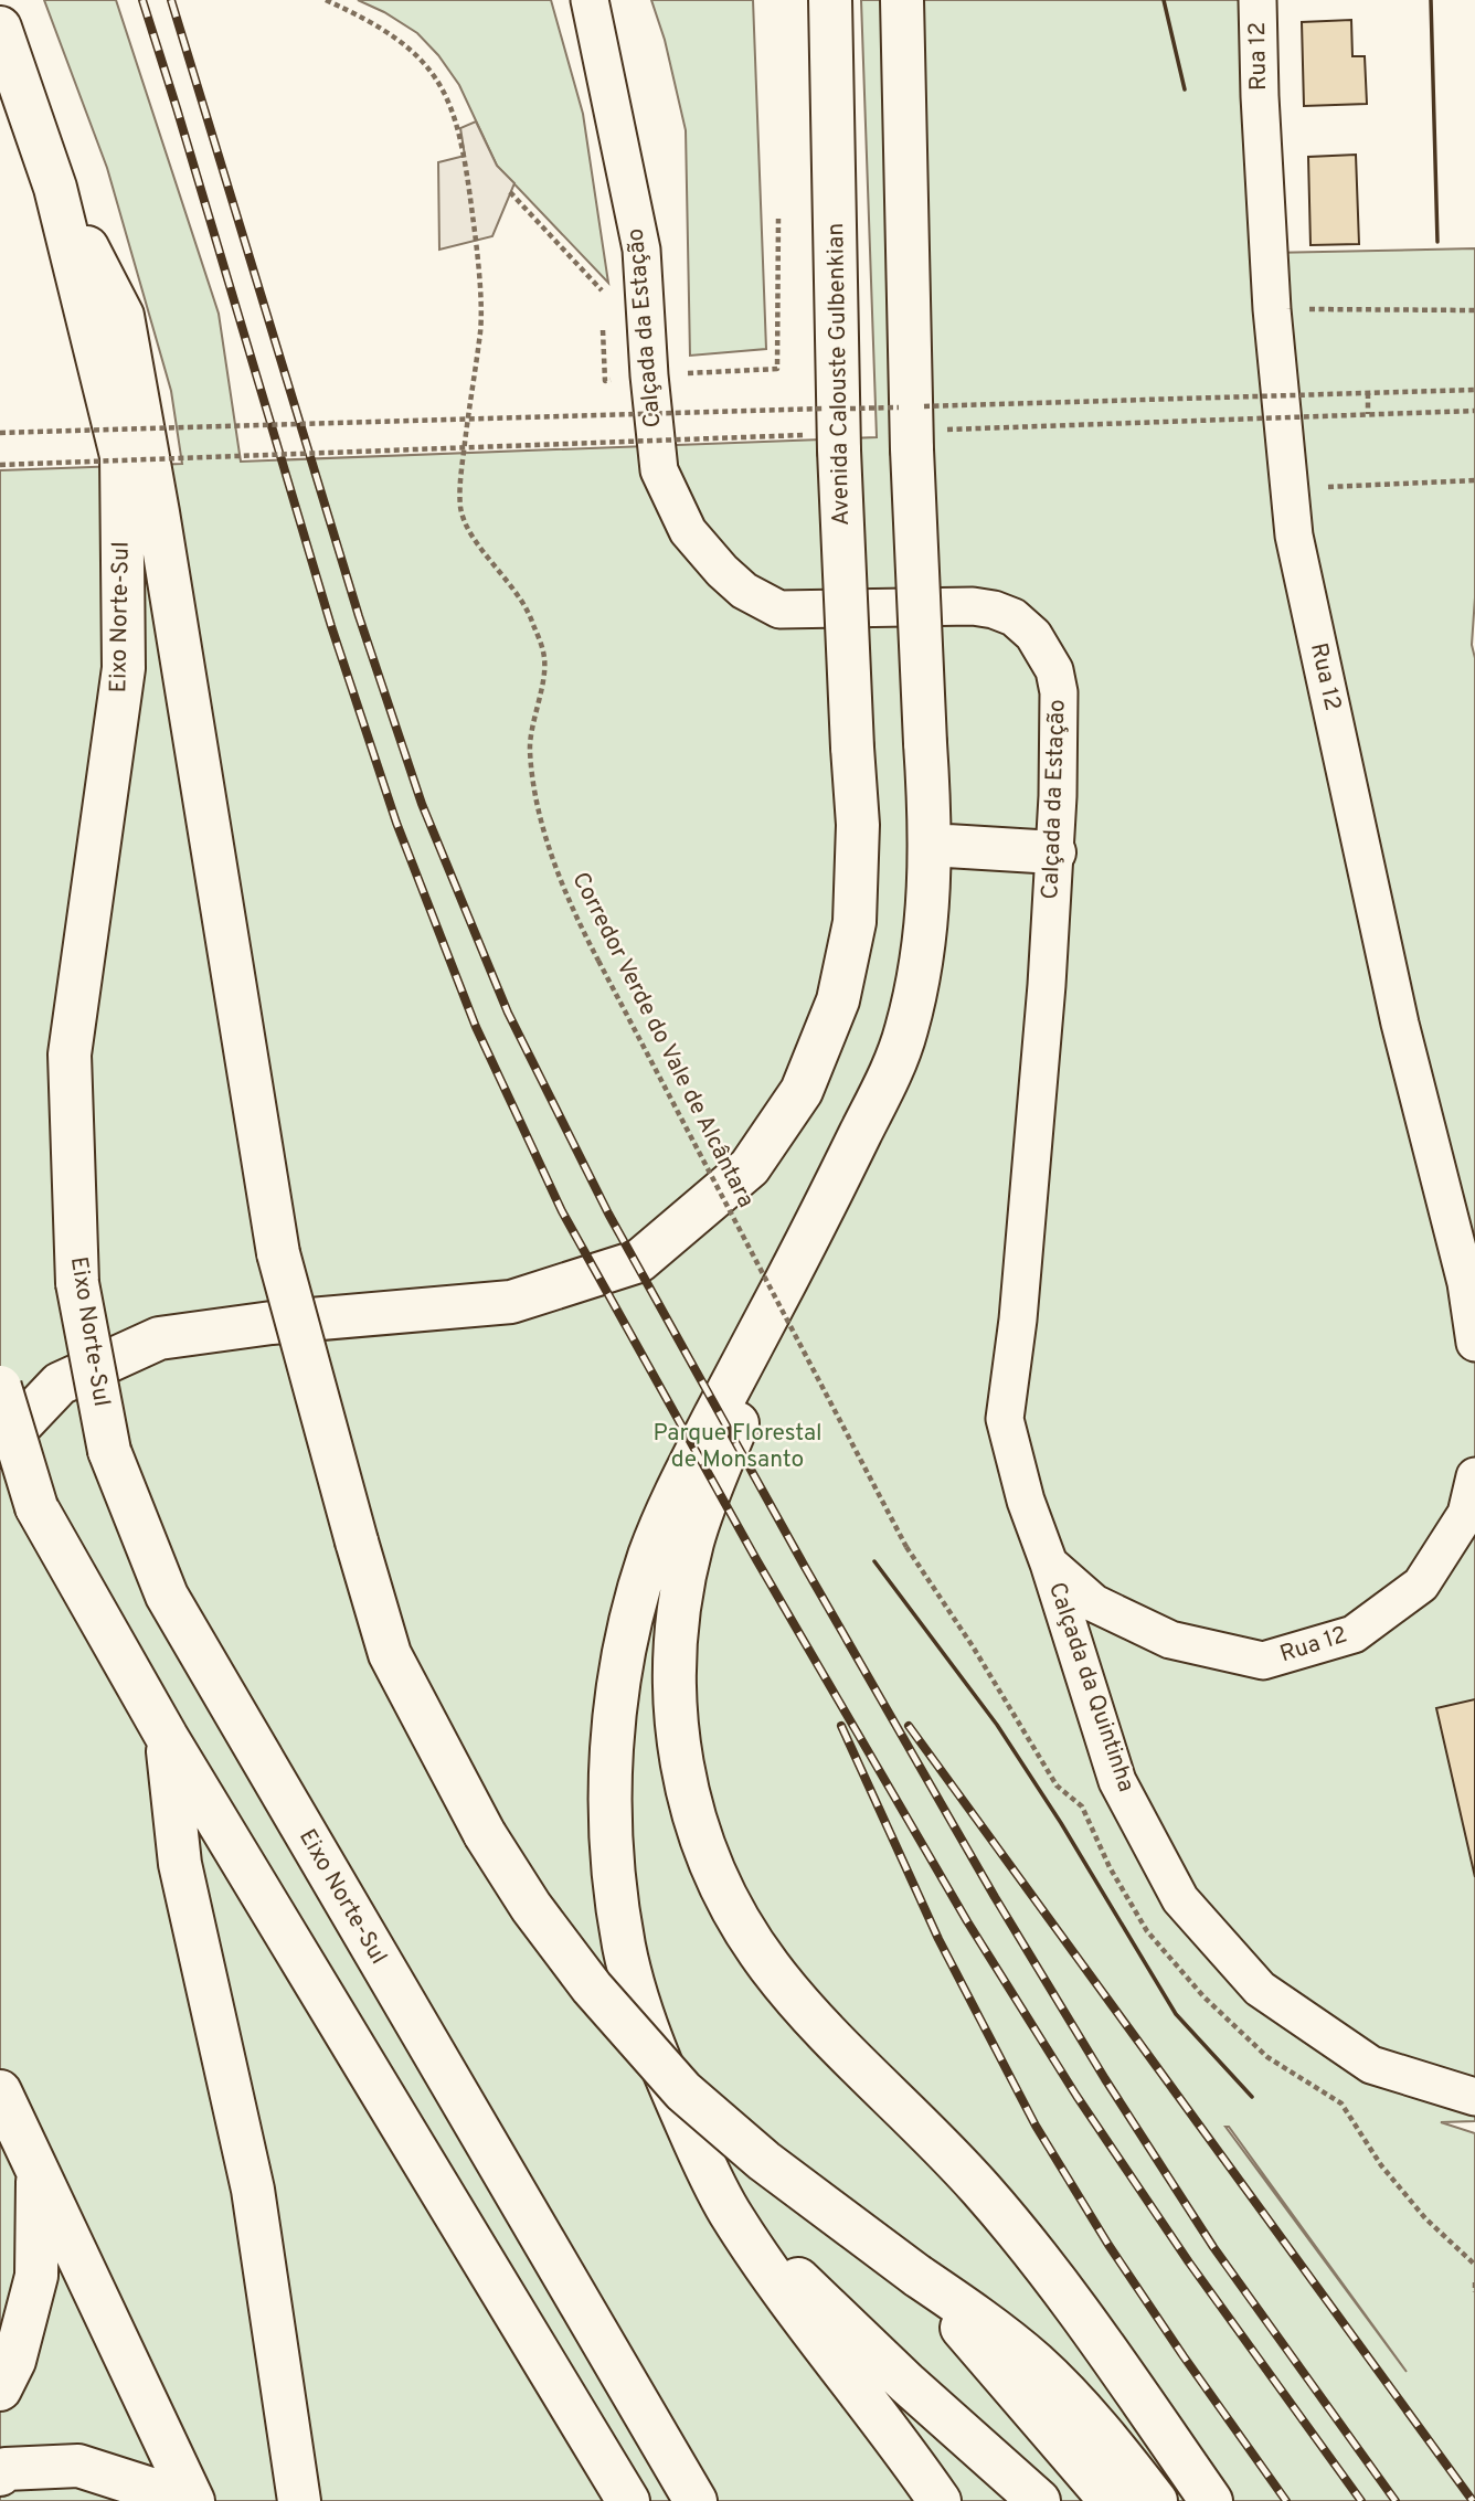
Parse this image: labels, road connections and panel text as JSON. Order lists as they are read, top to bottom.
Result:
{
  "streets": {
    "main road": ["Avenida Calouste Gulbenkian", "Eixo Norte-Sul"],
    "street": ["Rua 12", "Calçada da Estação", "Calçada da Quintinha"],
    "path": ["Corredor Verde do Vale de Alcântara"]
  },
  "crossings": [
    ["Rua 12", "Calçada da Estação"],
    ["Rua 12", "Calçada da Quintinha"],
    ["Calçada da Estação", "Calçada da Quintinha"]
  ],
  "parks": ["Parque Florestal de Monsanto"]
}
